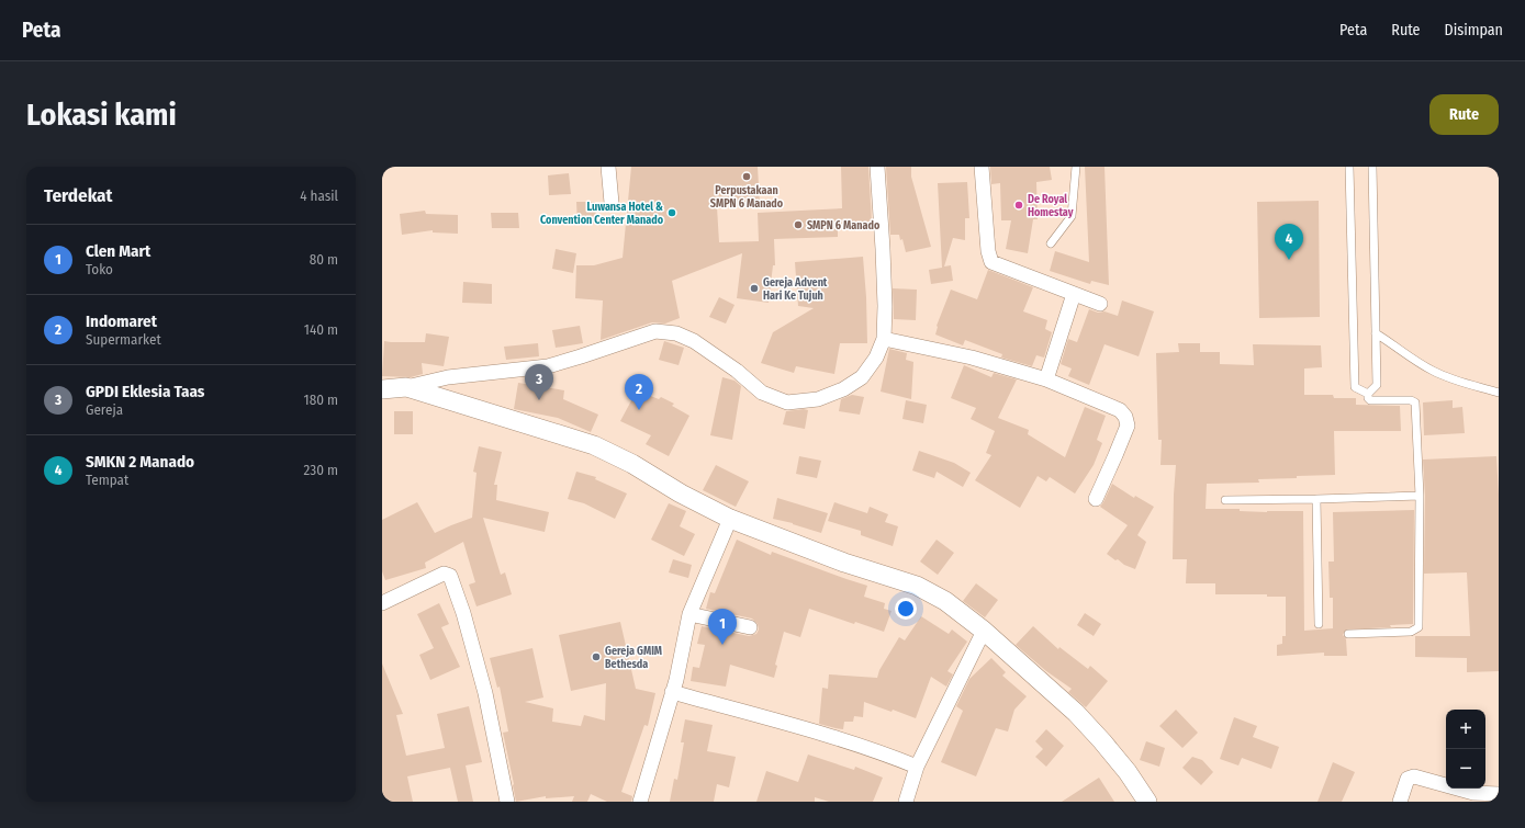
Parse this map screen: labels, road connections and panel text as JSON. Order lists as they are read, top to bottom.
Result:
{
  "places": [
    "Perpustakaan SMPN 6 Manado",
    "De Royal Homestay",
    "Luwansa Hotel & Convention Center Manado",
    "SMPN 6 Manado",
    "Gereja Advent Hari Ke Tujuh",
    "Gereja GMIM Bethesda"
  ],
  "page": {
    "header": "Peta",
    "nav": ["Peta", "Rute", "Disimpan"],
    "buttons": "Rute",
    "title": "Lokasi kami",
    "heading": ["Terdekat", "4 hasil"],
    "list": [
      {
        "mark": "1",
        "name": "Clen Mart",
        "note": "Toko",
        "value": "80 m"
      },
      {
        "mark": "2",
        "name": "Indomaret",
        "note": "Supermarket",
        "value": "140 m"
      },
      {
        "mark": "3",
        "name": "GPDI Eklesia Taas",
        "note": "Gereja",
        "value": "180 m"
      },
      {
        "mark": "4",
        "name": "SMKN 2 Manado",
        "note": "Tempat",
        "value": "230 m"
      }
    ],
    "pins": [
      "4",
      "3",
      "2",
      "1"
    ],
    "map_buttons": ["+", "−"]
  }
}
